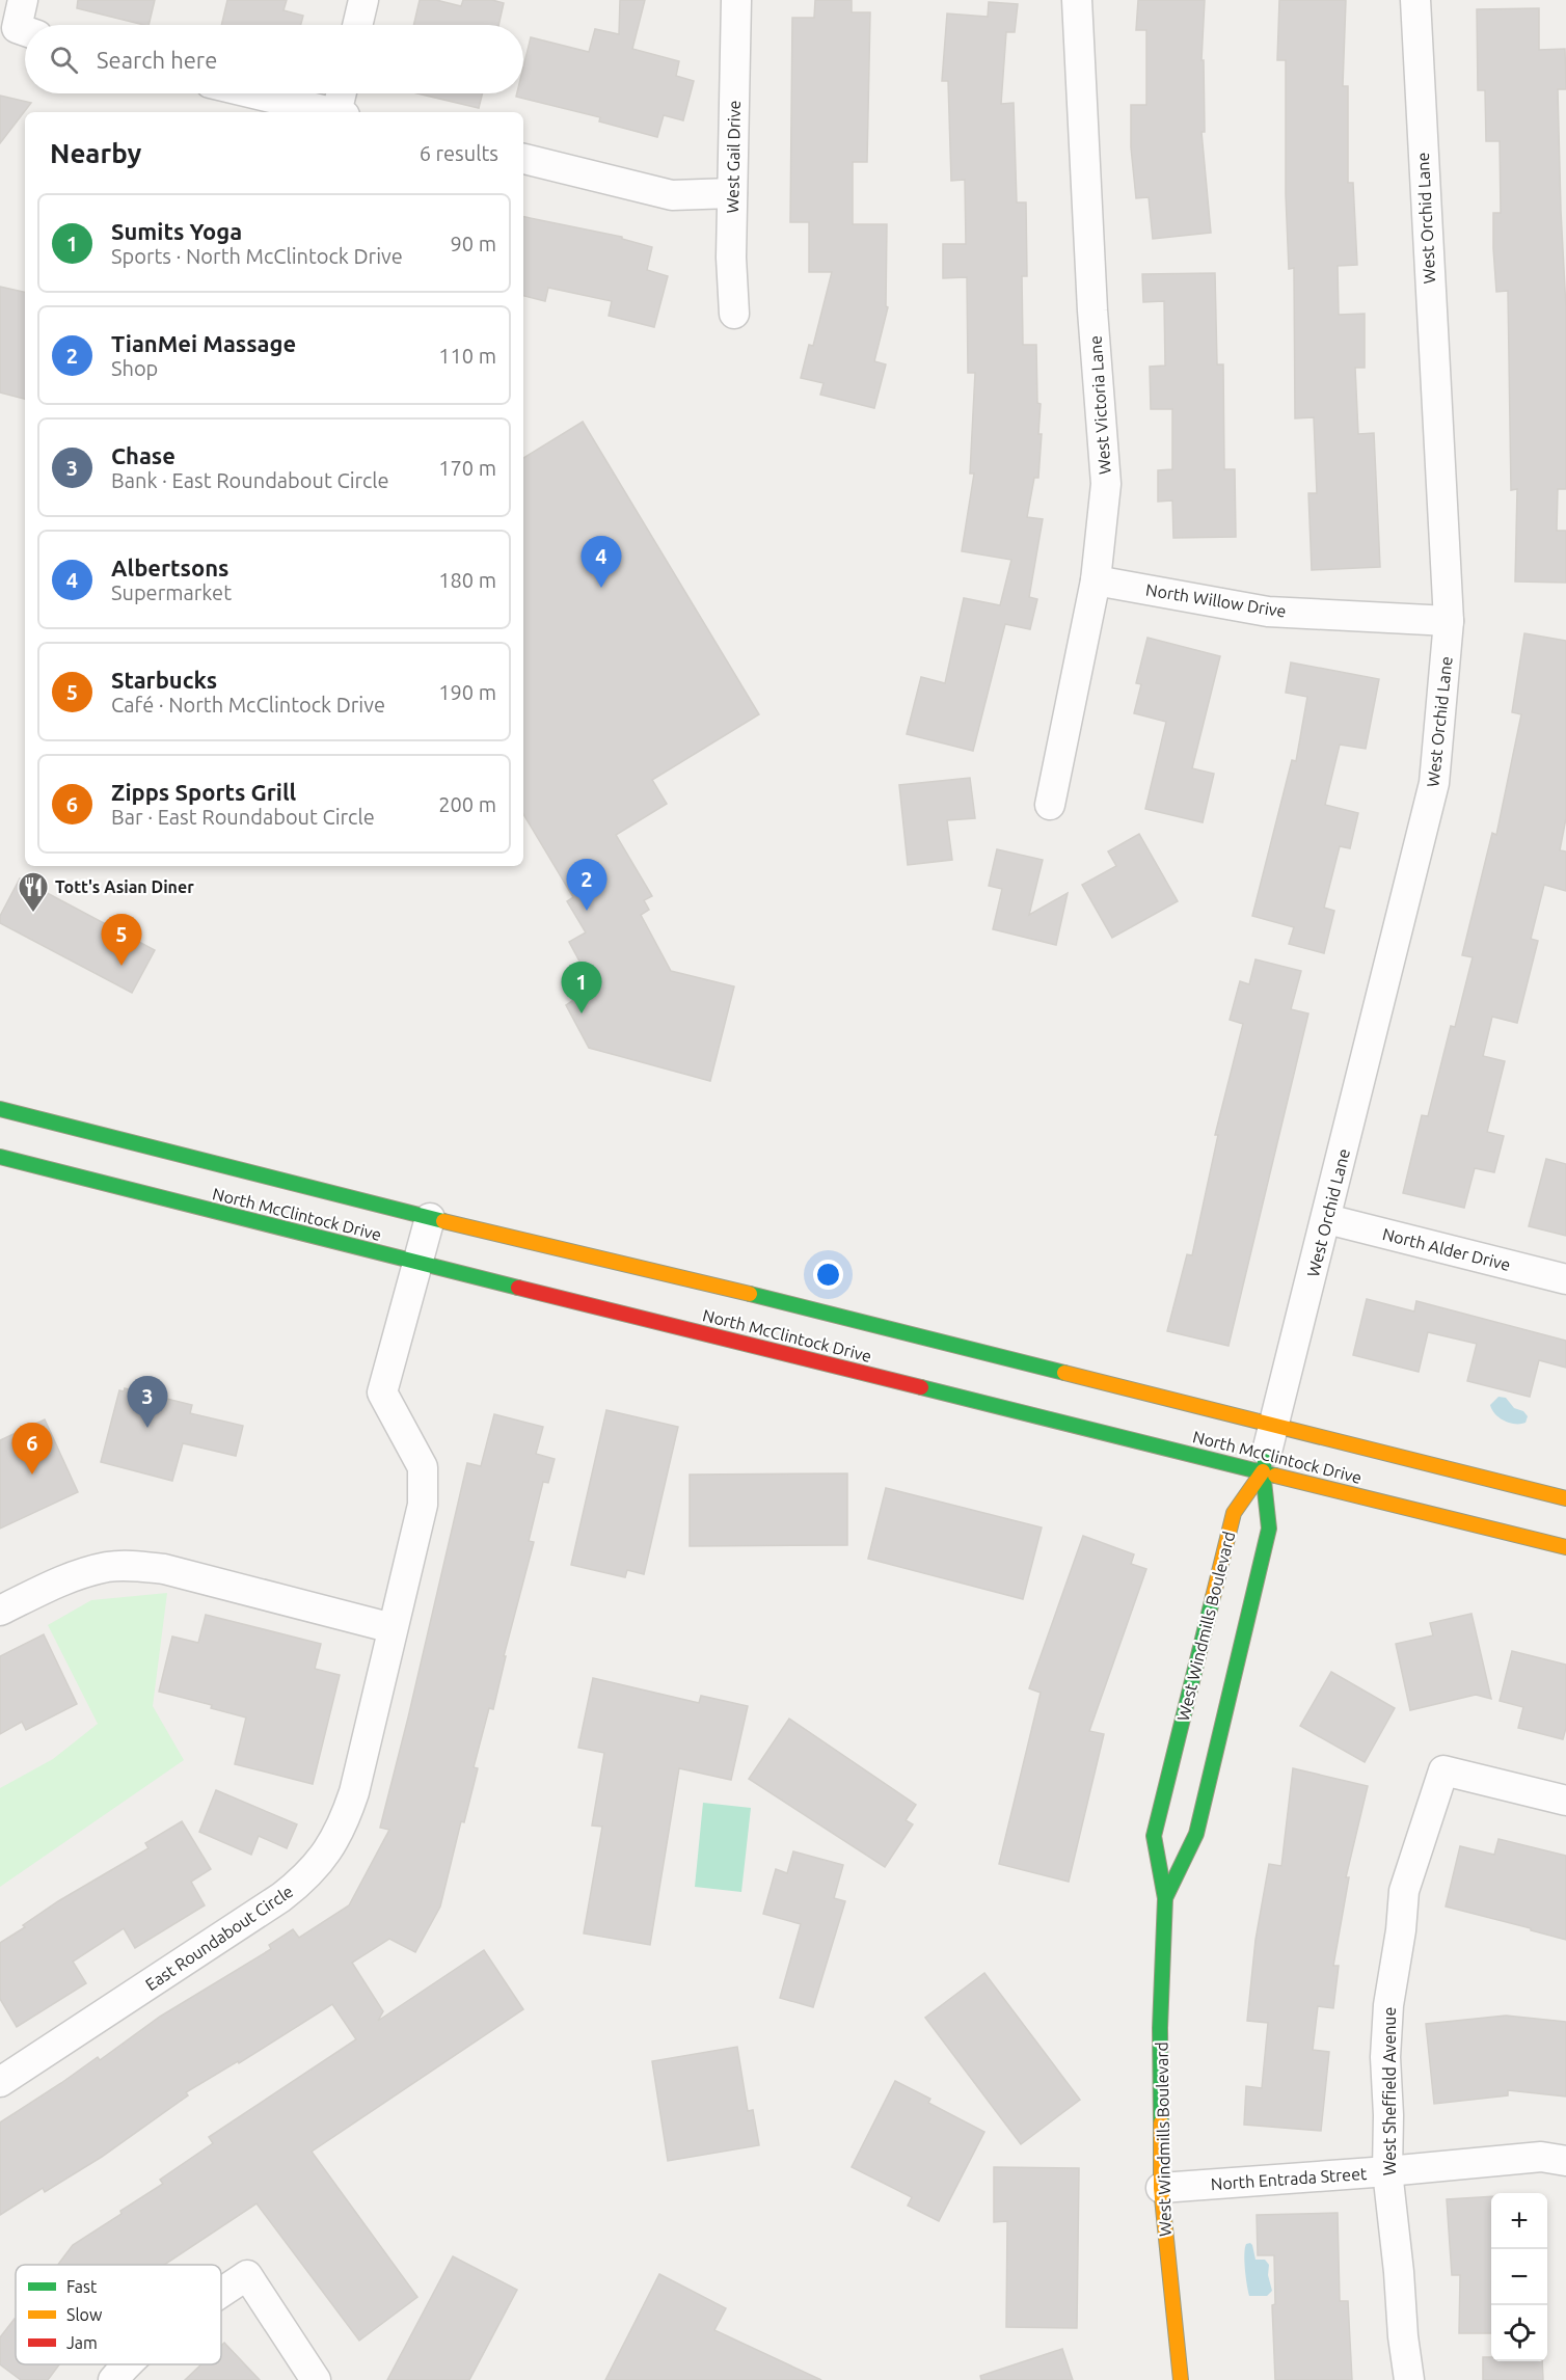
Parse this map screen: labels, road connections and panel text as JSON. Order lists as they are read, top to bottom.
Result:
{
  "streets": {
    "main road": ["North McClintock Drive", "West Windmills Boulevard"],
    "street": [
      "West Gail Drive",
      "West Orchid Lane",
      "West Victoria Lane",
      "North Willow Drive",
      "North Alder Drive",
      "East Roundabout Circle",
      "West Sheffield Avenue",
      "North Entrada Street"
    ]
  },
  "crossings": [
    ["West Orchid Lane", "North Willow Drive"],
    ["West Orchid Lane", "North McClintock Drive"],
    ["West Orchid Lane", "North Alder Drive"],
    ["West Orchid Lane", "West Windmills Boulevard"],
    ["West Victoria Lane", "North Willow Drive"],
    ["North McClintock Drive", "West Windmills Boulevard"],
    ["North McClintock Drive", "East Roundabout Circle"],
    ["West Windmills Boulevard", "North Entrada Street"],
    ["West Sheffield Avenue", "North Entrada Street"]
  ],
  "places": {
    "restaurant": ["Tott's Asian Diner"]
  },
  "legend": ["Fast", "Slow", "Jam"],
  "page": {
    "search": "Search here",
    "heading": ["Nearby", "6 results"],
    "list": [
      {
        "mark": "1",
        "name": "Sumits Yoga",
        "note": "Sports · North McClintock Drive",
        "value": "90 m"
      },
      {
        "mark": "2",
        "name": "TianMei Massage",
        "note": "Shop",
        "value": "110 m"
      },
      {
        "mark": "3",
        "name": "Chase",
        "note": "Bank · East Roundabout Circle",
        "value": "170 m"
      },
      {
        "mark": "4",
        "name": "Albertsons",
        "note": "Supermarket",
        "value": "180 m"
      },
      {
        "mark": "5",
        "name": "Starbucks",
        "note": "Café · North McClintock Drive",
        "value": "190 m"
      },
      {
        "mark": "6",
        "name": "Zipps Sports Grill",
        "note": "Bar · East Roundabout Circle",
        "value": "200 m"
      }
    ],
    "pins": [
      "4",
      "2",
      "5",
      "1",
      "3",
      "6"
    ],
    "map_buttons": ["+", "−"]
  }
}
